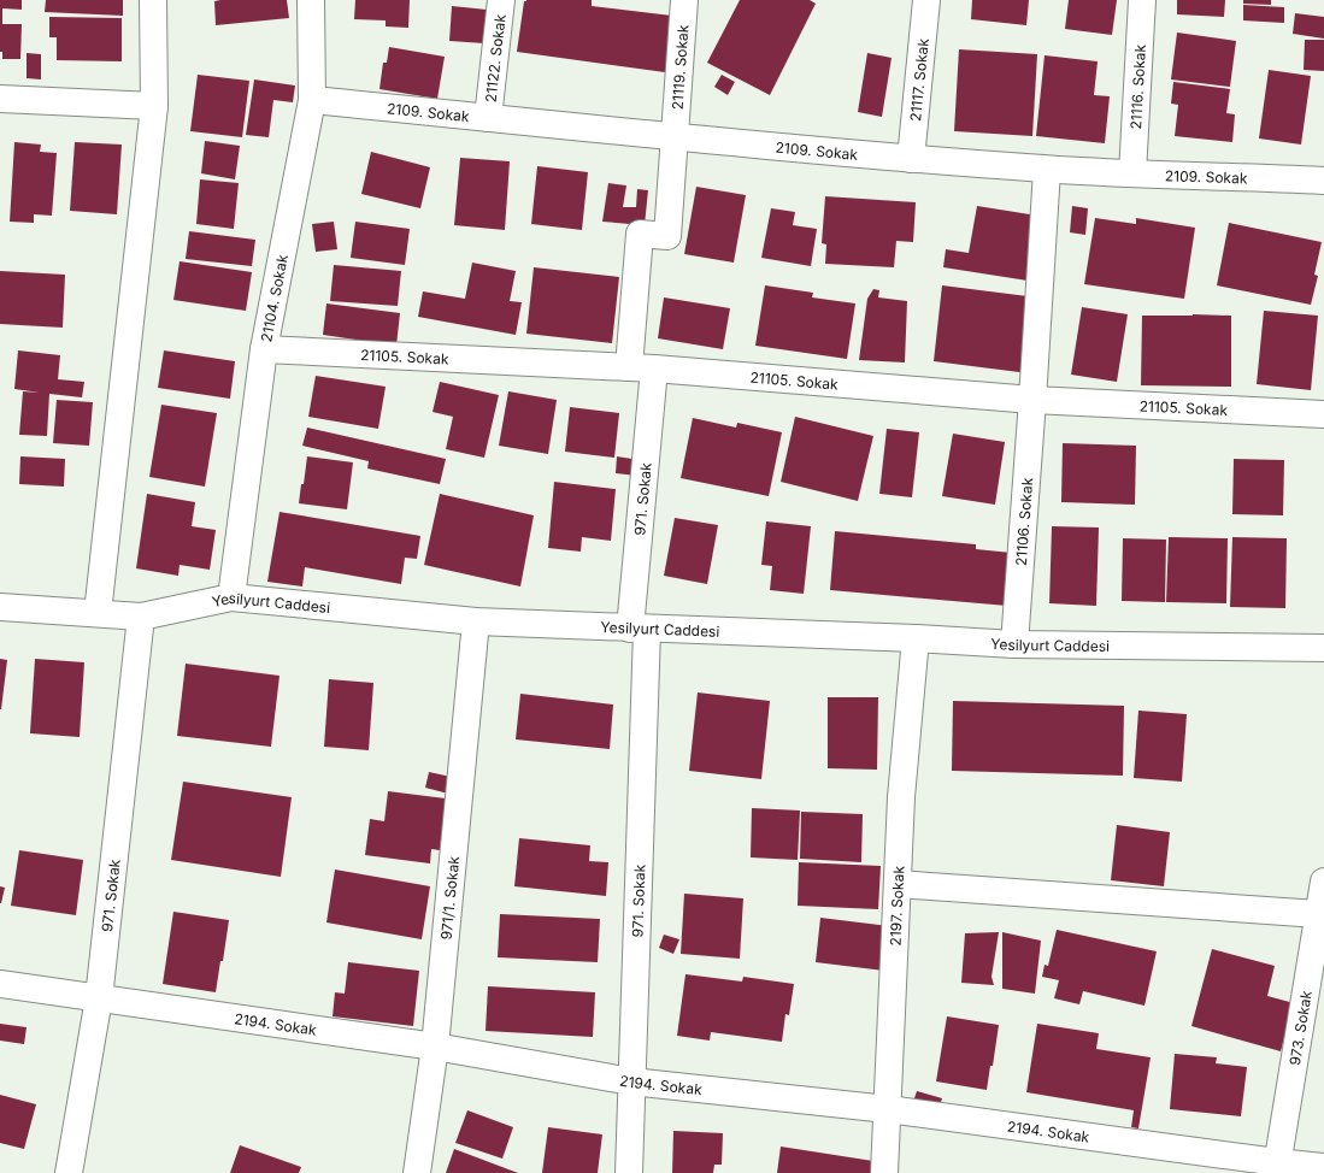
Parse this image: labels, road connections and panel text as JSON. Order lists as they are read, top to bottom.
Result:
{
  "streets": {
    "street": [
      "21122. Sokak",
      "21119. Sokak",
      "21117. Sokak",
      "21116. Sokak",
      "2109. Sokak",
      "21104. Sokak",
      "21105. Sokak",
      "971. Sokak",
      "21106. Sokak",
      "Yesilyurt Caddesi",
      "971/1. Sokak",
      "2197. Sokak",
      "2194. Sokak",
      "973. Sokak"
    ]
  },
  "crossings": [
    ["21122. Sokak", "2109. Sokak"],
    ["21119. Sokak", "2109. Sokak"],
    ["21119. Sokak", "21105. Sokak"],
    ["21119. Sokak", "971. Sokak"],
    ["21117. Sokak", "2109. Sokak"],
    ["21116. Sokak", "2109. Sokak"],
    ["2109. Sokak", "21104. Sokak"],
    ["2109. Sokak", "21106. Sokak"],
    ["21104. Sokak", "21105. Sokak"],
    ["21104. Sokak", "Yesilyurt Caddesi"],
    ["21105. Sokak", "971. Sokak"],
    ["21105. Sokak", "21106. Sokak"],
    ["971. Sokak", "Yesilyurt Caddesi"],
    ["971. Sokak", "2194. Sokak"],
    ["21106. Sokak", "Yesilyurt Caddesi"],
    ["Yesilyurt Caddesi", "971/1. Sokak"],
    ["Yesilyurt Caddesi", "2197. Sokak"],
    ["971/1. Sokak", "2194. Sokak"],
    ["2197. Sokak", "2194. Sokak"],
    ["2194. Sokak", "973. Sokak"]
  ]
}
